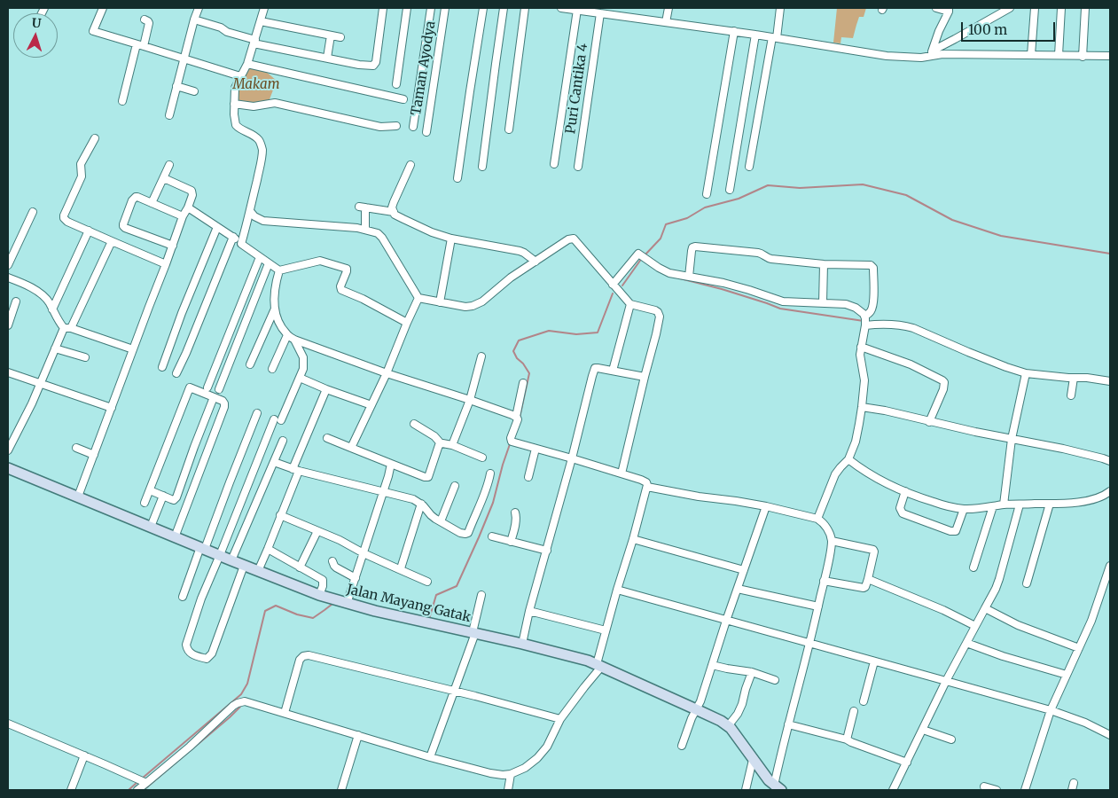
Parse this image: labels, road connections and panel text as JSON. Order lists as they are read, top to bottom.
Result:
{
  "streets": {
    "street": ["Taman Ayodya", "Puri Cantika 4", "Jalan Mayang Gatak"]
  },
  "parks": ["Makam"],
  "scale_bar": "100 m",
  "north": "top"
}
